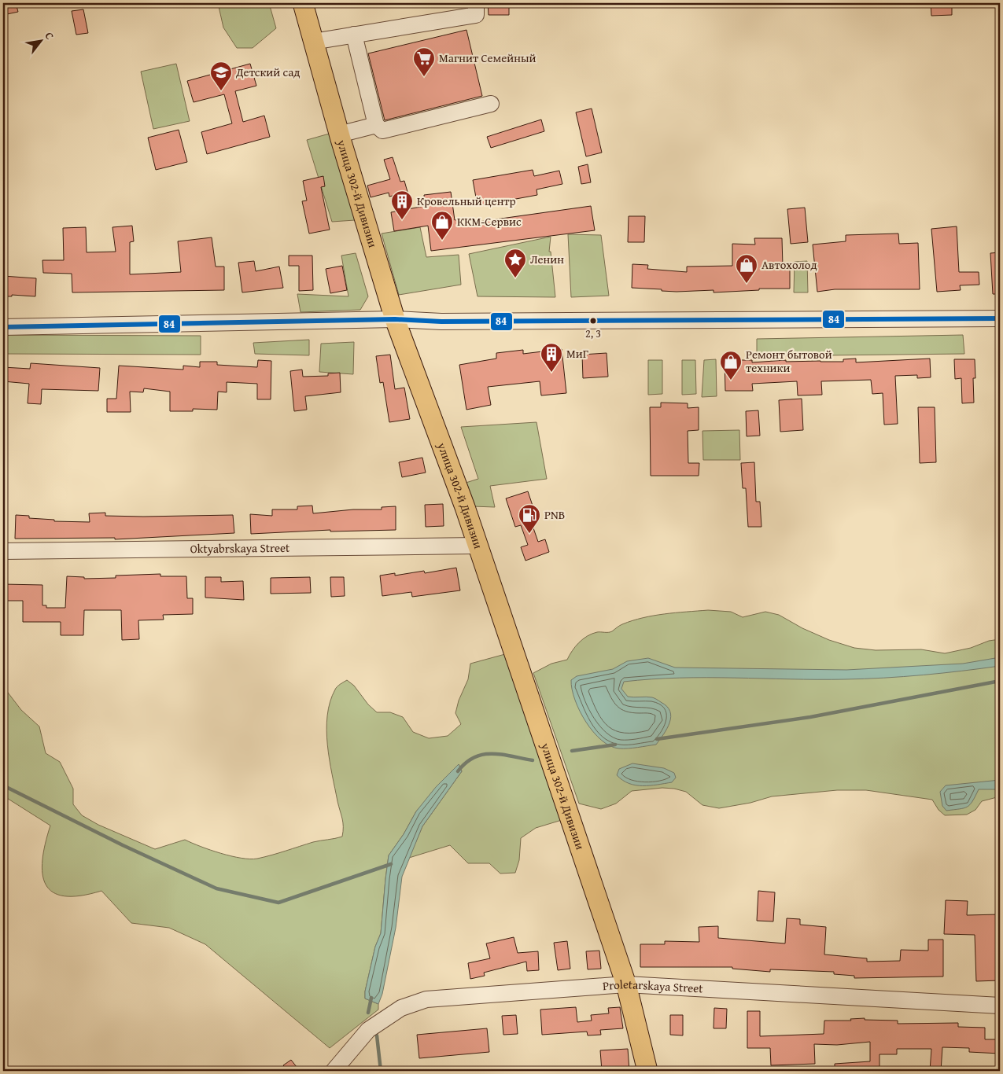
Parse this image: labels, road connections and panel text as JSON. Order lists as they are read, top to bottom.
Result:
{
  "streets": {
    "main road": ["улица 302-й Дивизии"],
    "street": ["Oktyabrskaya Street", "Proletarskaya Street"]
  },
  "crossings": [
    ["улица 302-й Дивизии", "Oktyabrskaya Street"],
    ["улица 302-й Дивизии", "Proletarskaya Street"]
  ],
  "places": {
    "supermarket": ["Магнит Семейный"],
    "school or university": ["Детский сад"],
    "building": ["Кровельный центр", "МиГ"],
    "shop": ["ККМ-Сервис", "Автохолод", "Ремонт бытовой техники"],
    "place": ["Ленин"],
    "other": ["2, 3"],
    "fuel station": ["PNB"]
  },
  "lines": ["transit line 84"],
  "north": "top right"
}
